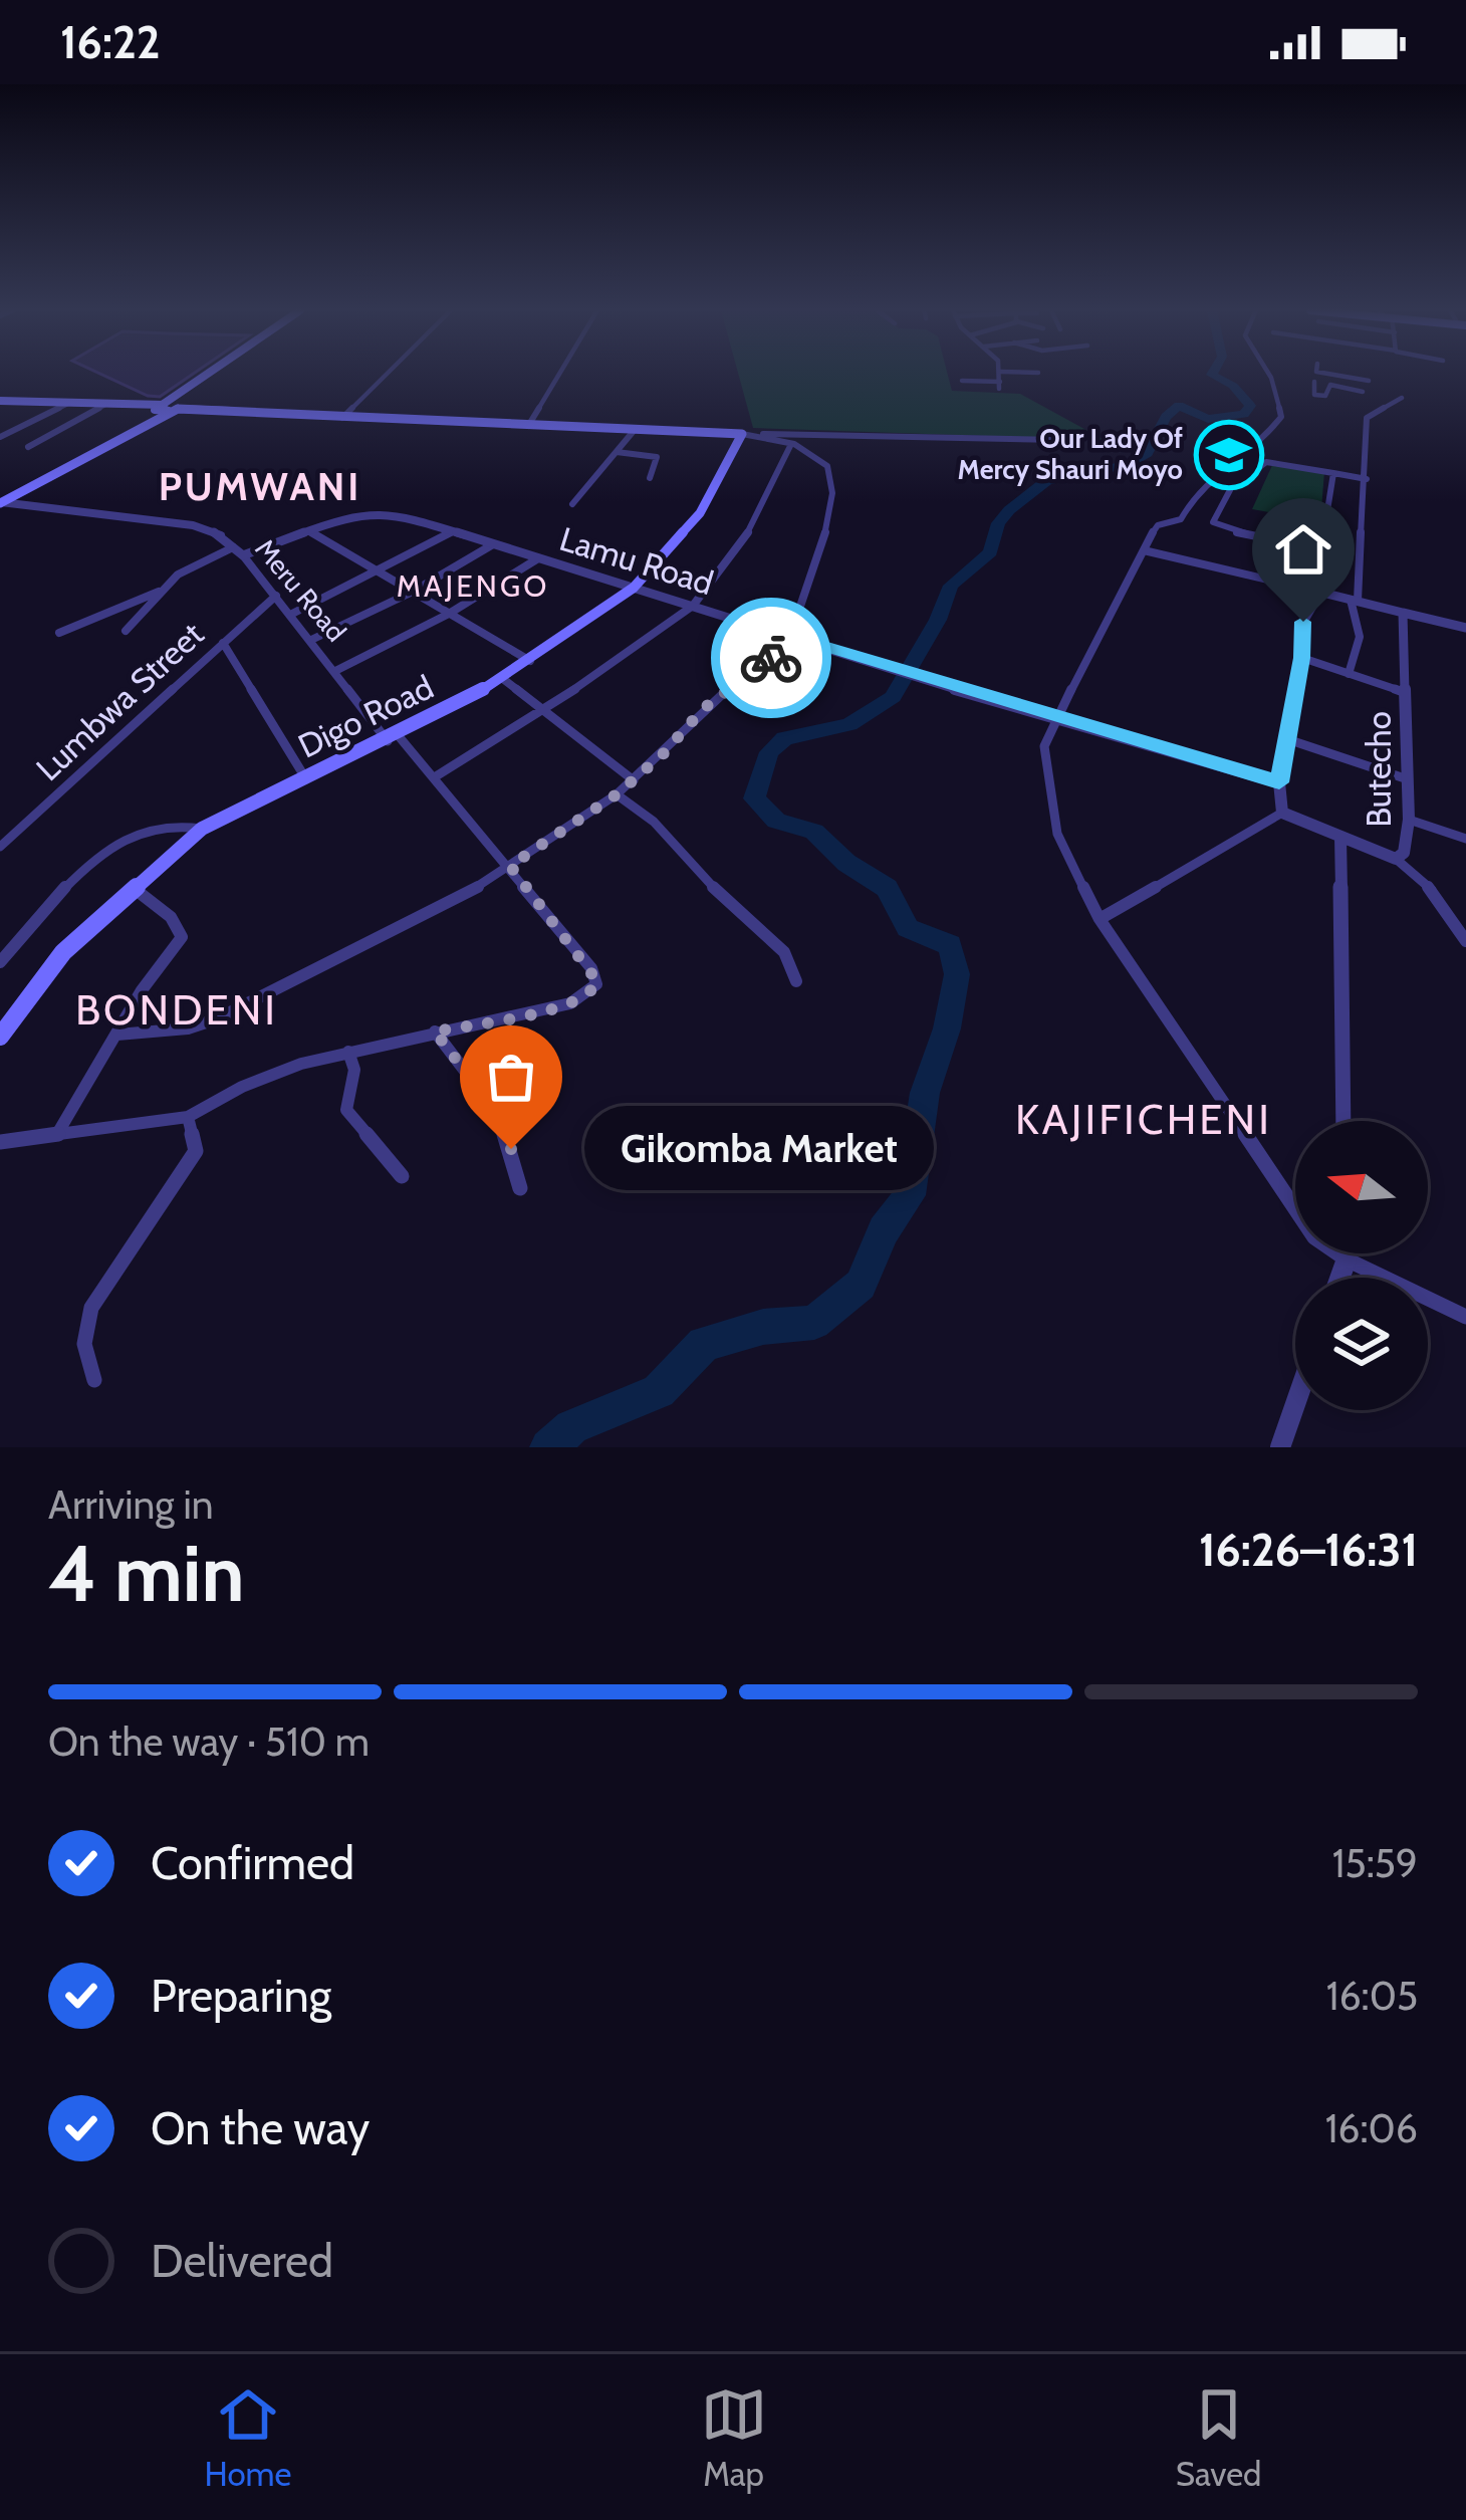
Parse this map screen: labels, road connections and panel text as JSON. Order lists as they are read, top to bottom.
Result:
{
  "streets": {
    "main road": ["Digo Road"],
    "street": [
      "Lamu Road",
      "Meru Road",
      "Lumbwa Street",
      "Butecho"
    ]
  },
  "crossings": [
    ["Lamu Road", "Digo Road"],
    ["Meru Road", "Lumbwa Street"],
    ["Meru Road", "Digo Road"]
  ],
  "districts": [
    "PUMWANI",
    "MAJENGO",
    "BONDENI",
    "KAJIFICHENI"
  ],
  "places": {
    "school or university": ["Our Lady Of Mercy Shauri Moyo"],
    "other": ["Gikomba Market"]
  },
  "north": "left",
  "page": {
    "status": "16:22",
    "bubble": "Gikomba Market",
    "heading": ["4 min", "Arriving in", "16:26–16:31"],
    "bar": "On the way · 510 m",
    "list": [
      ["Confirmed", "15:59"],
      ["Preparing", "16:05"],
      ["On the way", "16:06"],
      "Delivered"
    ],
    "tabs": ["Home", "Map", "Saved"]
  }
}
